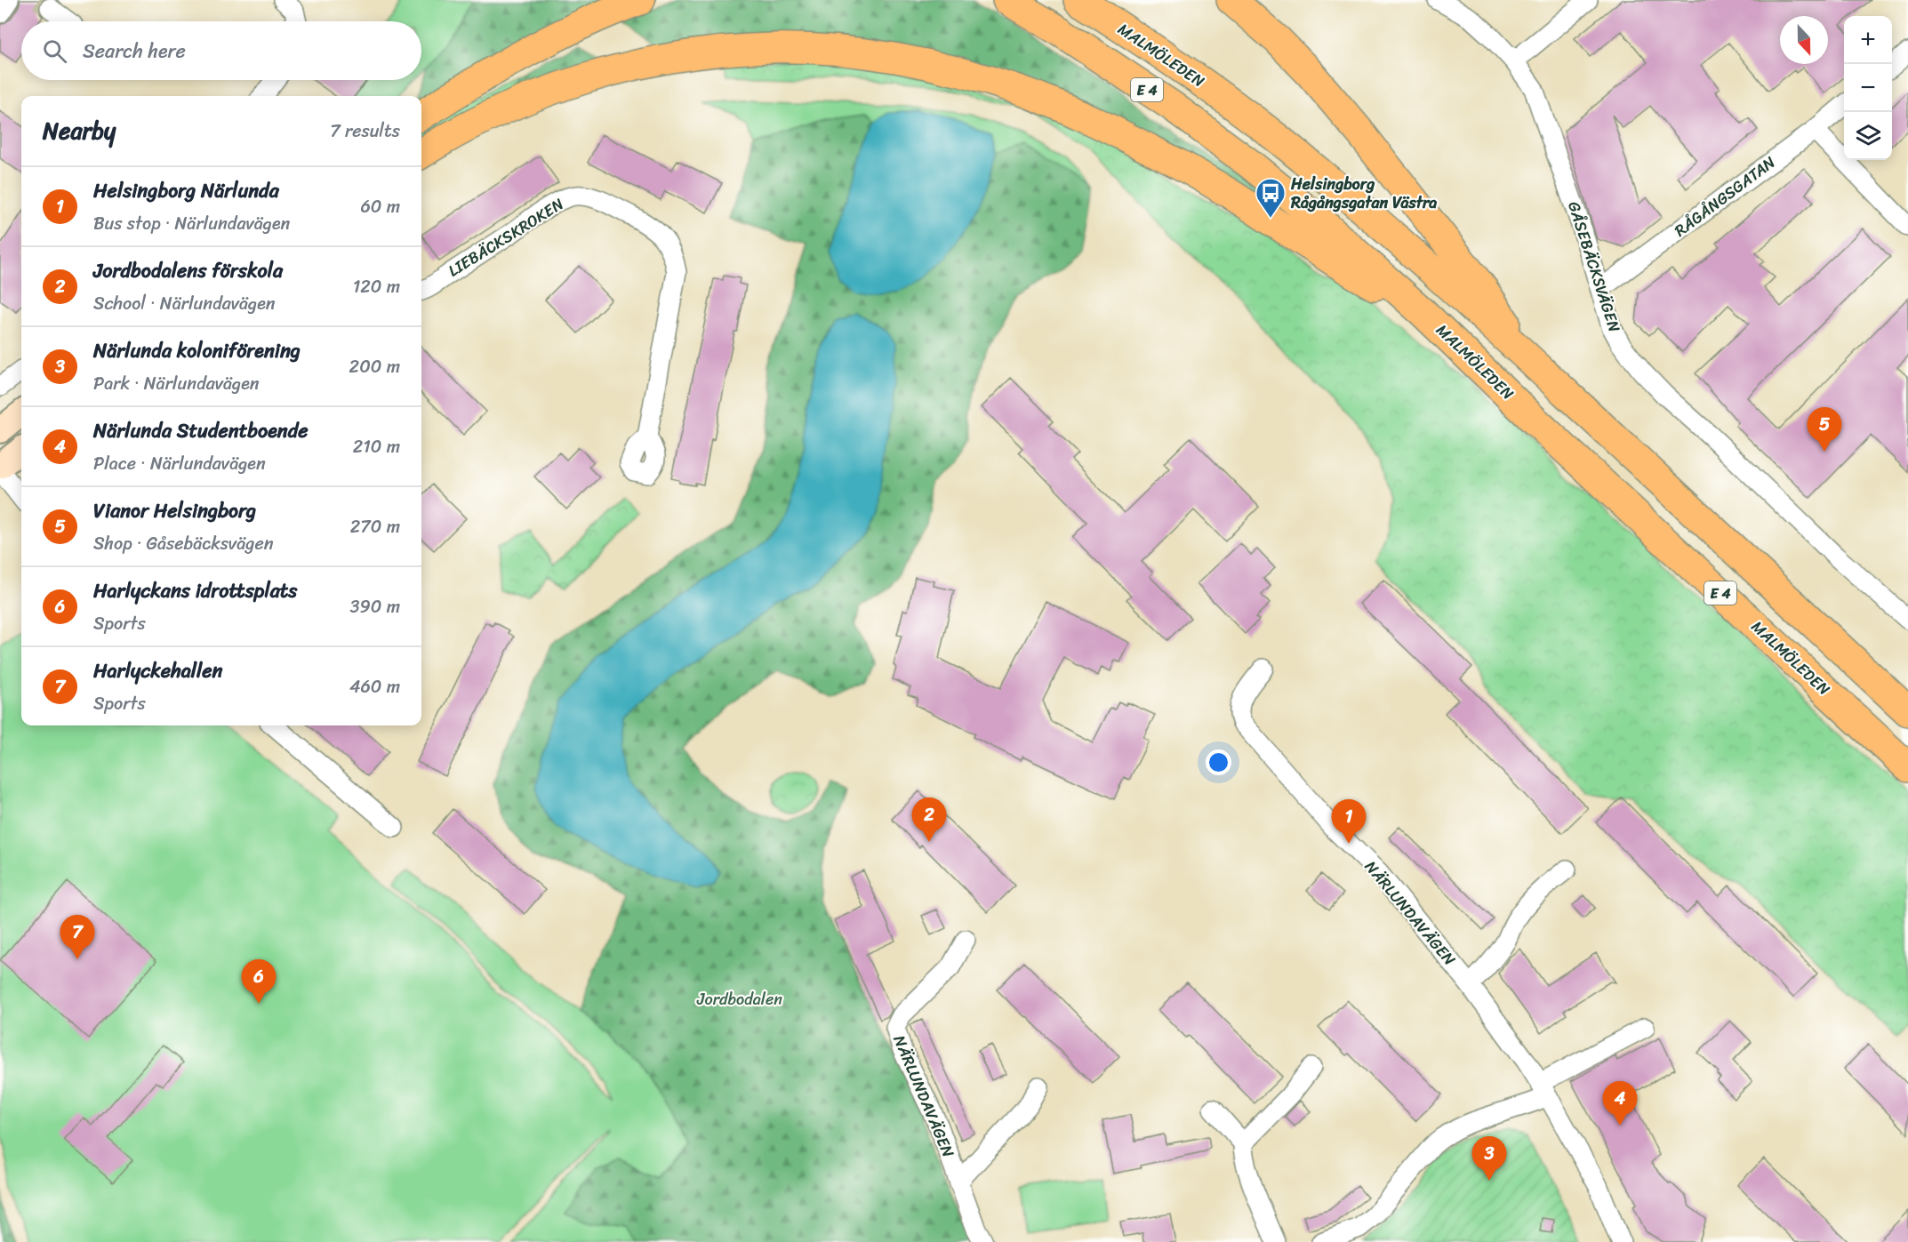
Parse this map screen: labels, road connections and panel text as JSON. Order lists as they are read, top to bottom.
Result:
{
  "streets": {
    "highway": ["MALMÖLEDEN", "E 4"],
    "street": [
      "RÅGÅNGSGATAN",
      "LIEBÄCKSKROKEN",
      "GÅSEBÄCKSVÄGEN",
      "NÄRLUNDAVÄGEN"
    ]
  },
  "crossings": [
    ["RÅGÅNGSGATAN", "GÅSEBÄCKSVÄGEN"]
  ],
  "parks": ["Jordbodalen"],
  "places": {
    "bus stop": ["Helsingborg Rågångsgatan Västra"]
  },
  "north": "bottom",
  "page": {
    "map_buttons": ["+", "−"],
    "search": "Search here",
    "heading": ["Nearby", "7 results"],
    "list": [
      {
        "mark": "1",
        "name": "Helsingborg Närlunda",
        "note": "Bus stop · Närlundavägen",
        "value": "60 m"
      },
      {
        "mark": "2",
        "name": "Jordbodalens förskola",
        "note": "School · Närlundavägen",
        "value": "120 m"
      },
      {
        "mark": "3",
        "name": "Närlunda koloniförening",
        "note": "Park · Närlundavägen",
        "value": "200 m"
      },
      {
        "mark": "4",
        "name": "Närlunda Studentboende",
        "note": "Place · Närlundavägen",
        "value": "210 m"
      },
      {
        "mark": "5",
        "name": "Vianor Helsingborg",
        "note": "Shop · Gåsebäcksvägen",
        "value": "270 m"
      },
      {
        "mark": "6",
        "name": "Harlyckans idrottsplats",
        "note": "Sports",
        "value": "390 m"
      },
      {
        "mark": "7",
        "name": "Harlyckehallen",
        "note": "Sports",
        "value": "460 m"
      }
    ],
    "pins": [
      "5",
      "2",
      "1",
      "7",
      "6",
      "4",
      "3"
    ]
  }
}
